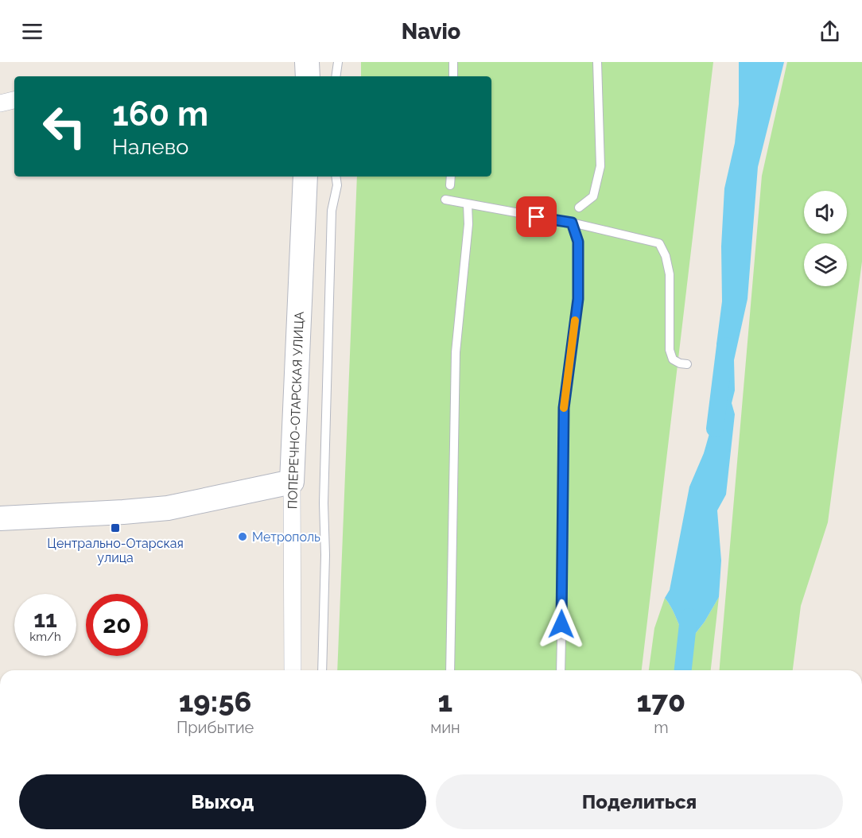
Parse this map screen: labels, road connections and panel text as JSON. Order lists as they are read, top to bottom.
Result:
{
  "streets": {
    "street": ["ПОПЕРЕЧНО-ОТАРСКАЯ УЛИЦА"]
  },
  "places": {
    "transit": ["Центрально-Отарская улица"],
    "other": ["Метрополь"]
  },
  "page": {
    "header": "Navio",
    "turn": ["160 m", "Налево"],
    "speed": "11 km/h",
    "limit": "20",
    "eta": [
      "19:56",
      "Прибытие",
      "1",
      "мин",
      "170",
      "m"
    ],
    "buttons": ["Выход", "Поделиться"]
  }
}
